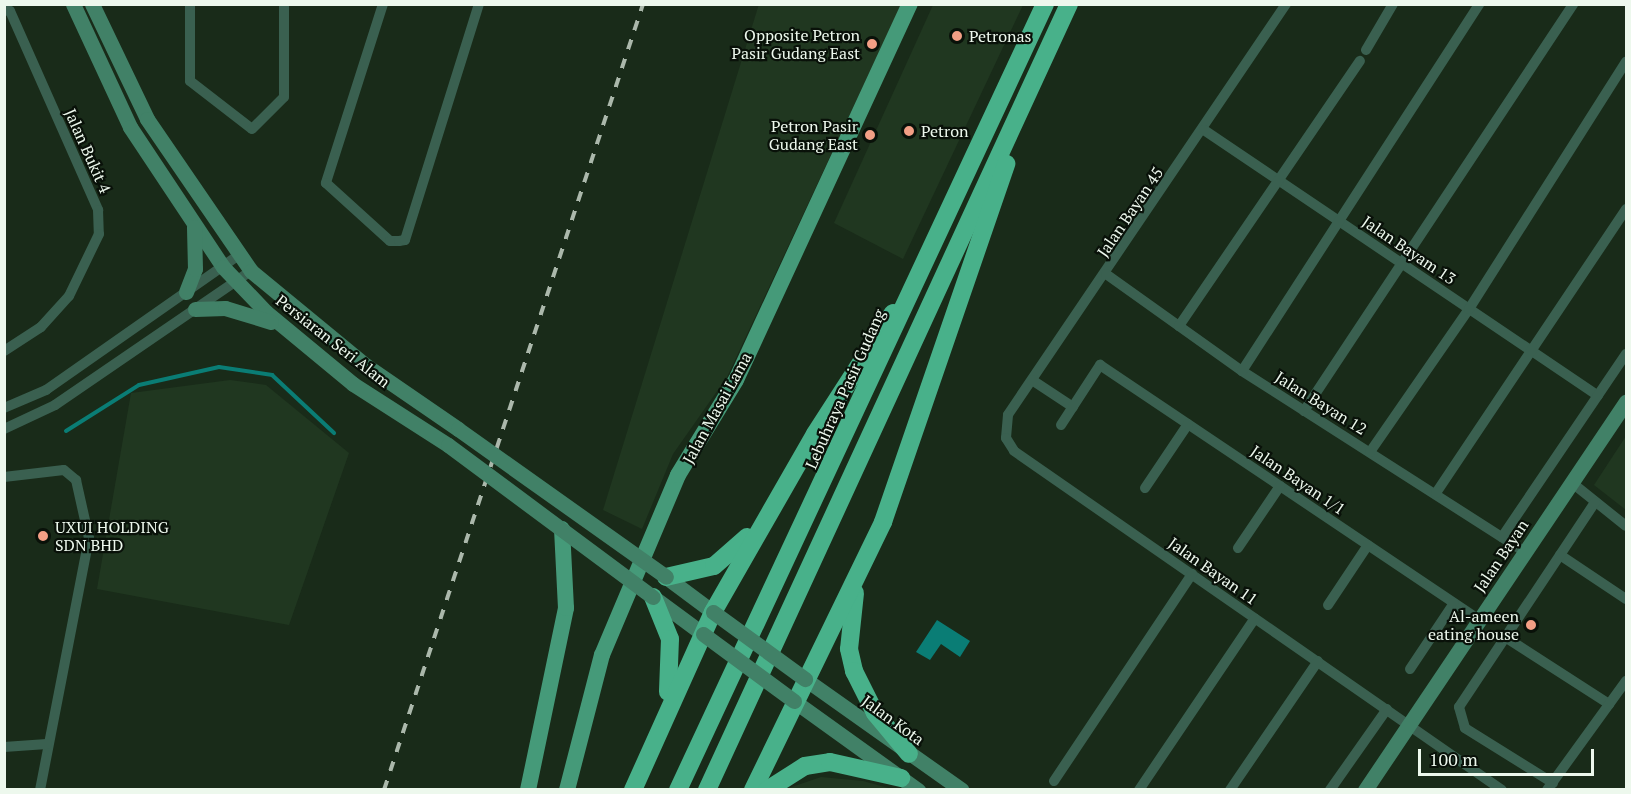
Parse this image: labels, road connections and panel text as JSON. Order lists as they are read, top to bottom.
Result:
{
  "streets": {
    "highway": ["Lebuhraya Pasir Gudang"],
    "main road": [
      "Persiaran Seri Alam",
      "Jalan Masai Lama",
      "Jalan Bayan",
      "Jalan Kota"
    ],
    "street": [
      "Jalan Bukit 4",
      "Jalan Bayan 45",
      "Jalan Bayam 13",
      "Jalan Bayan 12",
      "Jalan Bayan 1/1",
      "Jalan Bayan 11"
    ]
  },
  "crossings": [
    ["Jalan Bayan 45", "Jalan Bayam 13"],
    ["Jalan Bayan 45", "Jalan Bayan 12"],
    ["Jalan Bayan 45", "Jalan Bayan 11"],
    ["Persiaran Seri Alam", "Jalan Kota"],
    ["Jalan Bayan 12", "Jalan Bayan"],
    ["Jalan Bayan 1/1", "Jalan Bayan"],
    ["Jalan Bayan", "Jalan Bayan 11"]
  ],
  "places": [
    "Petronas",
    "Opposite Petron Pasir Gudang East",
    "Petron",
    "Petron Pasir Gudang East",
    "UXUI HOLDING SDN BHD",
    "Al-ameen eating house"
  ],
  "scale_bar": "100 m"
}
